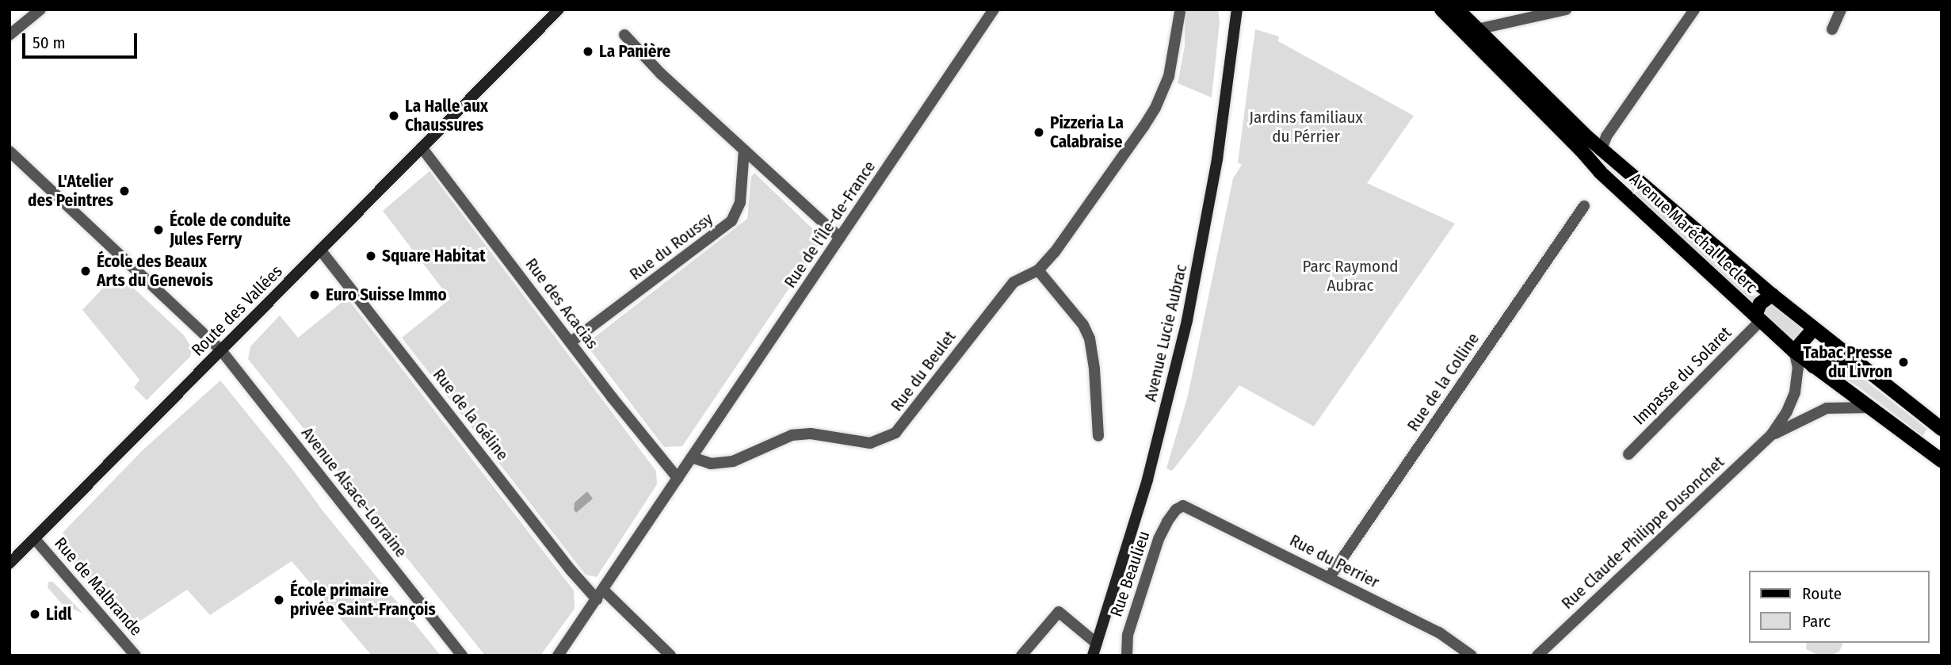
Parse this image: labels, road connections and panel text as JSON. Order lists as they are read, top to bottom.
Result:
{
  "streets": {
    "main road": ["Avenue Maréchal Leclerc", "Route des Vallées", "Avenue Lucie Aubrac"],
    "street": [
      "Rue de l'Île-de-France",
      "Rue du Roussy",
      "Rue des Acacias",
      "Rue du Beulet",
      "Impasse du Solaret",
      "Rue de la Colline",
      "Rue de la Géline",
      "Avenue Alsace-Lorraine",
      "Rue Claude-Philippe Dusonchet",
      "Rue du Perrier",
      "Rue Beaulieu",
      "Rue de Malbrande"
    ]
  },
  "crossings": [
    ["Rue de l'Île-de-France", "Rue du Beulet"],
    ["Avenue Maréchal Leclerc", "Impasse du Solaret"],
    ["Avenue Maréchal Leclerc", "Rue Claude-Philippe Dusonchet"],
    ["Rue du Roussy", "Rue des Acacias"],
    ["Rue des Acacias", "Route des Vallées"],
    ["Route des Vallées", "Rue de la Géline"],
    ["Route des Vallées", "Avenue Alsace-Lorraine"],
    ["Route des Vallées", "Rue de Malbrande"],
    ["Rue de la Colline", "Rue du Perrier"],
    ["Rue du Perrier", "Rue Beaulieu"]
  ],
  "parks": ["Jardins familiaux du Pérrier", "Parc Raymond Aubrac"],
  "places": [
    "La Panière",
    "La Halle aux Chaussures",
    "Pizzeria La Calabraise",
    "L'Atelier des Peintres",
    "École de conduite Jules Ferry",
    "Square Habitat",
    "École des Beaux Arts du Genevois",
    "Euro Suisse Immo",
    "Tabac Presse du Livron",
    "École primaire privée Saint-François",
    "Lidl"
  ],
  "legend": ["Route", "Parc"],
  "scale_bar": "50 m"
}
